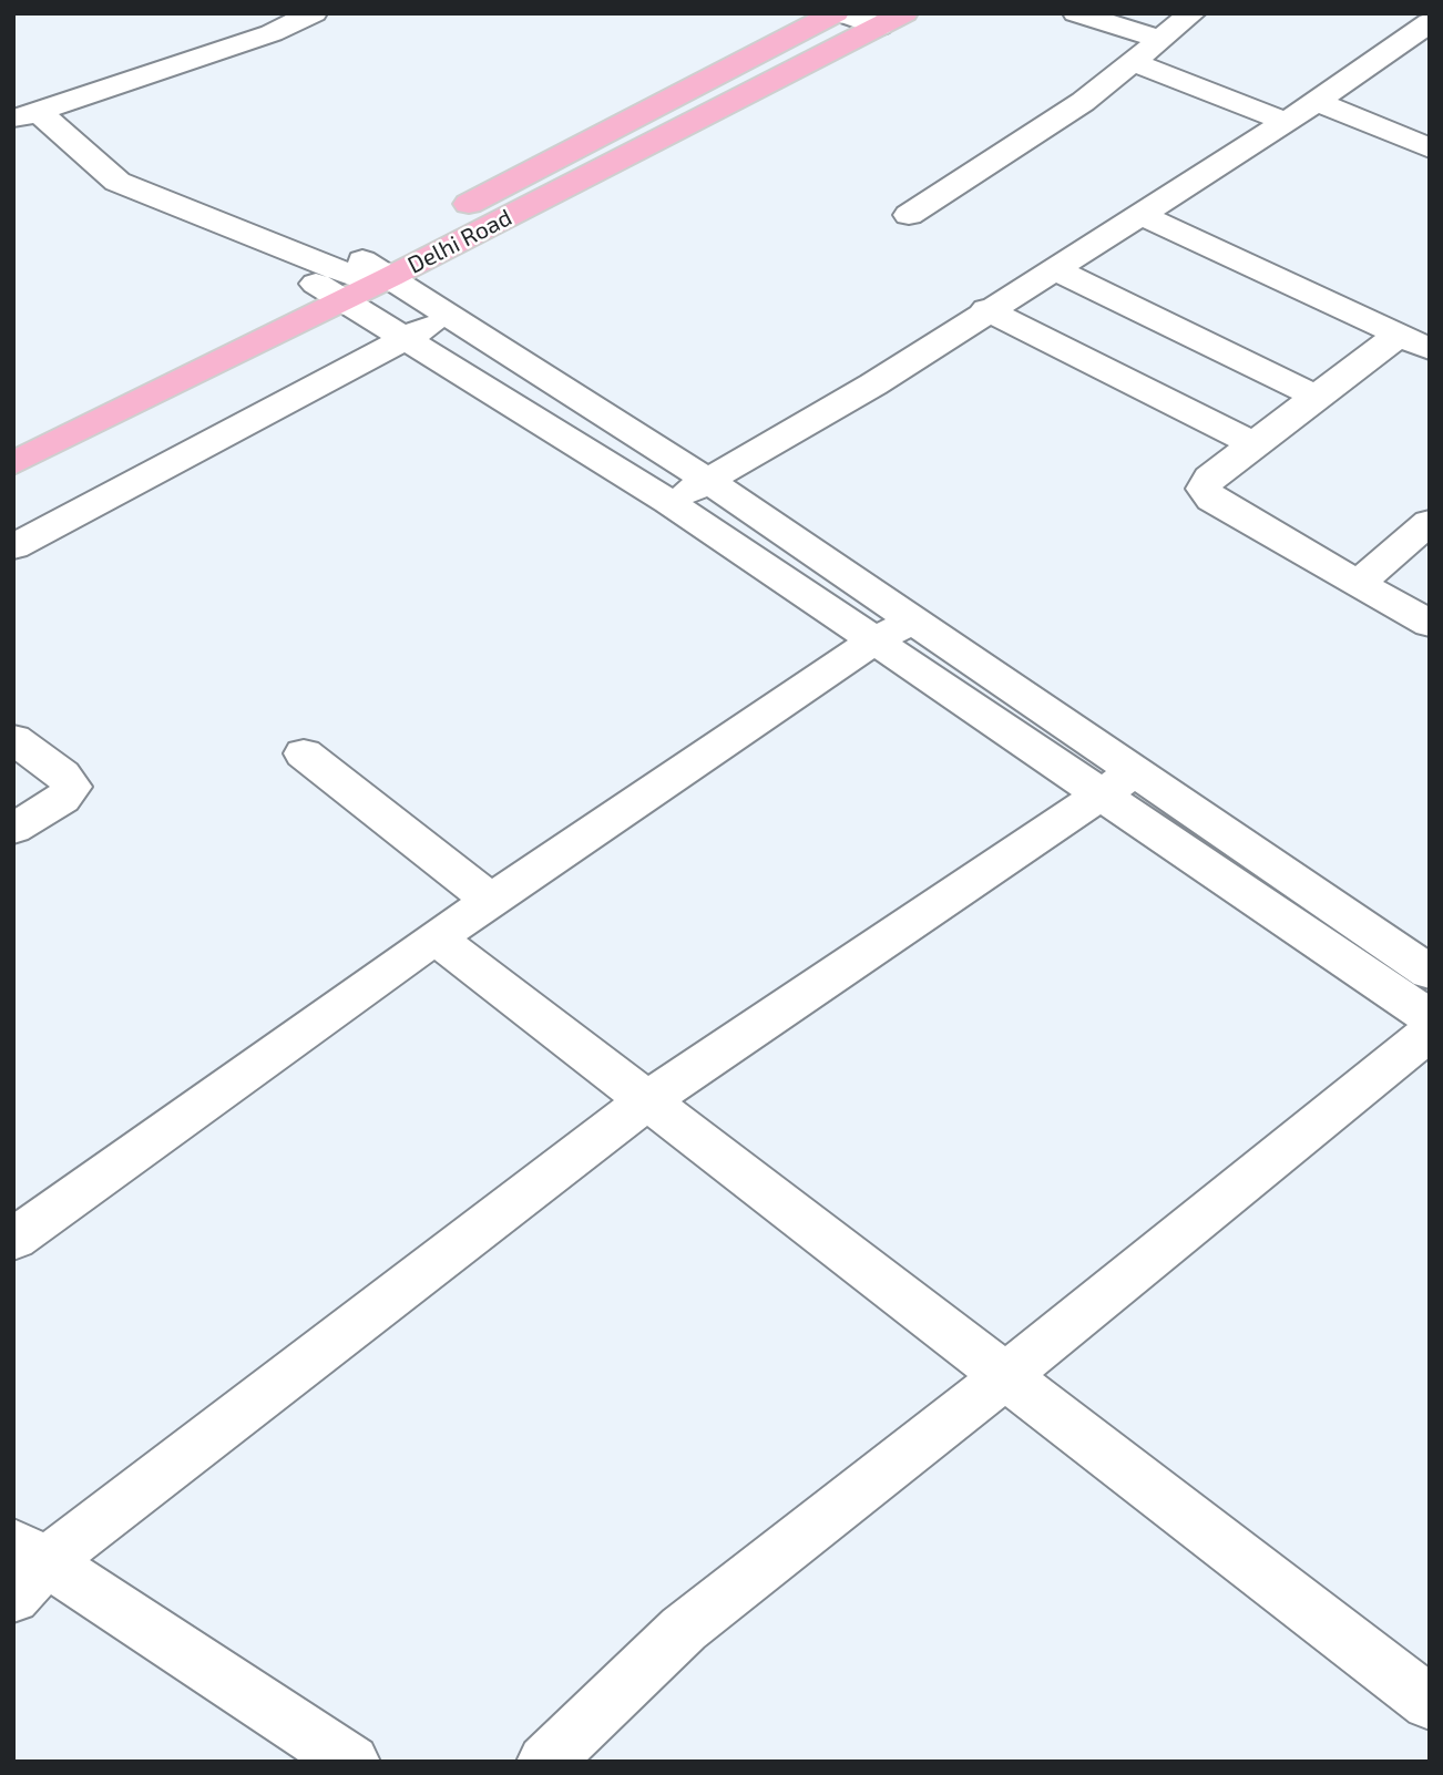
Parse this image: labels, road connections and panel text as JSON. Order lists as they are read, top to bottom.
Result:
{
  "streets": {
    "main road": ["Delhi Road"]
  }
}
